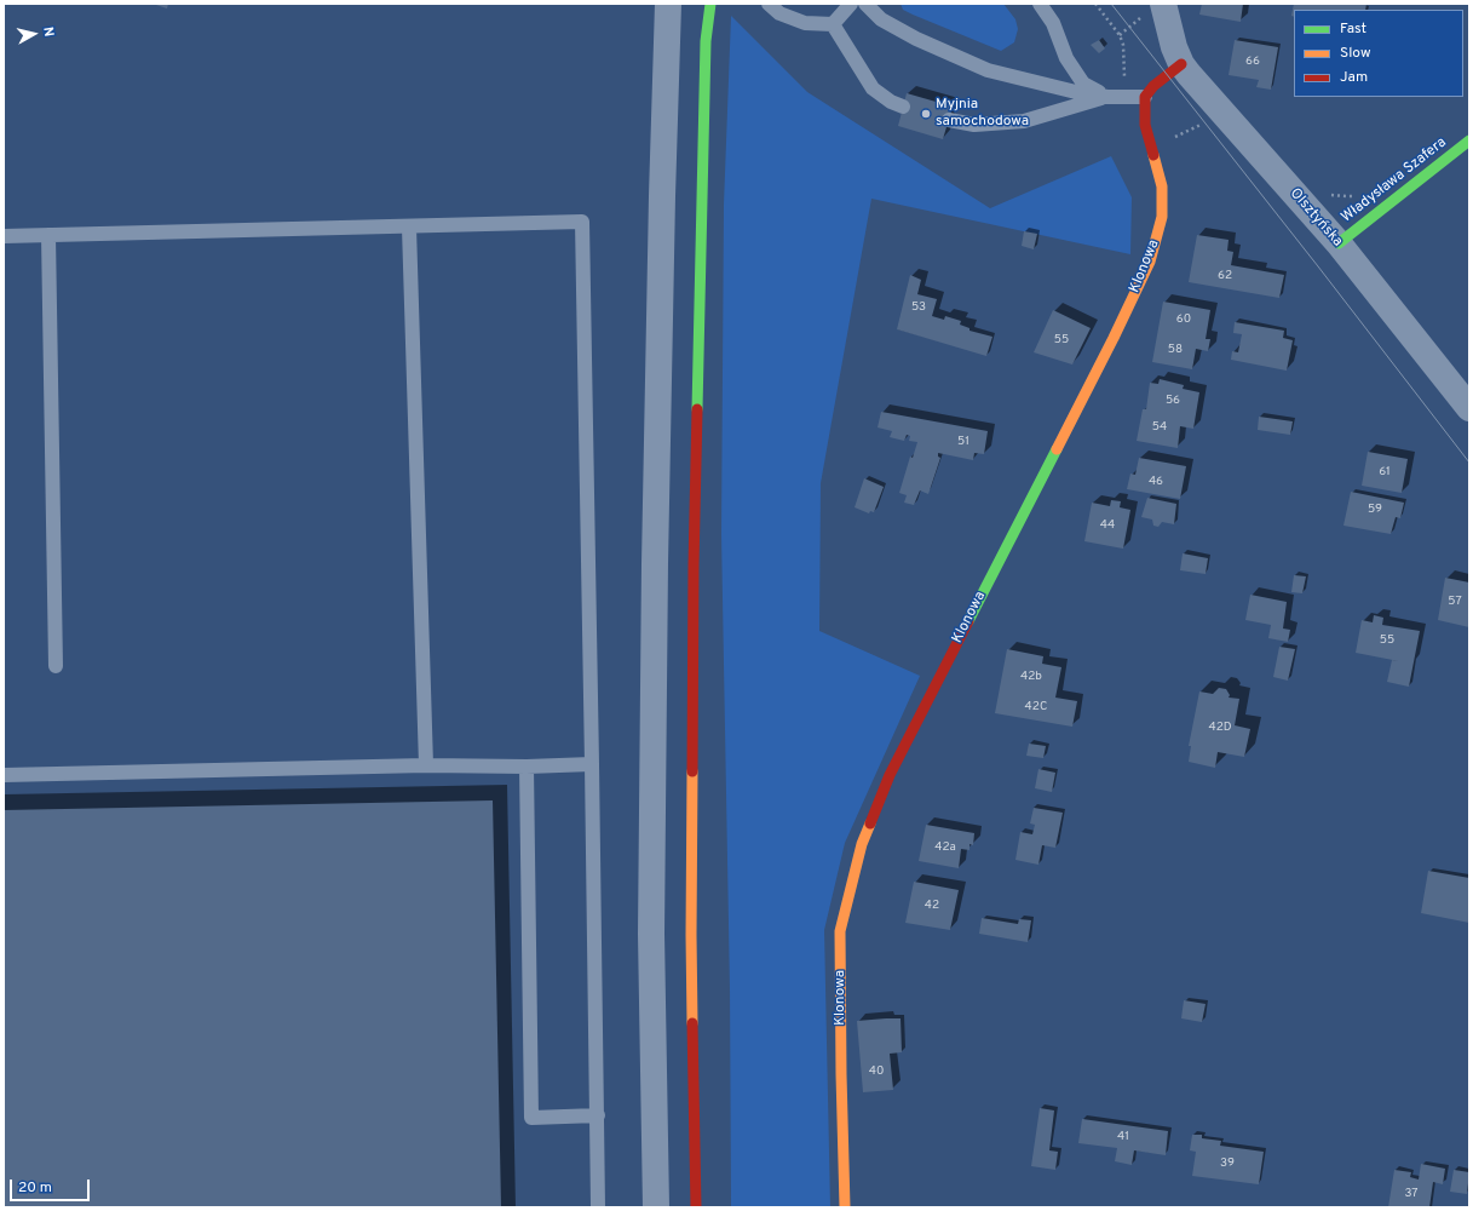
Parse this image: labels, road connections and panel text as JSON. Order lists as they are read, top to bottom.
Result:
{
  "streets": {
    "street": ["Władysława Szafera", "Olsztyńska", "Klonowa"]
  },
  "crossings": [
    ["Władysława Szafera", "Olsztyńska"]
  ],
  "places": ["Myjnia samochodowa"],
  "house_numbers": [
    "66",
    "62",
    "53",
    "60",
    "55",
    "58",
    "56",
    "54",
    "51",
    "61",
    "46",
    "59",
    "44",
    "57",
    "55",
    "42b",
    "42C",
    "42D",
    "42a",
    "42",
    "40",
    "41",
    "39",
    "37"
  ],
  "legend": ["Fast", "Slow", "Jam"],
  "scale_bar": "20 m",
  "north": "right"
}
